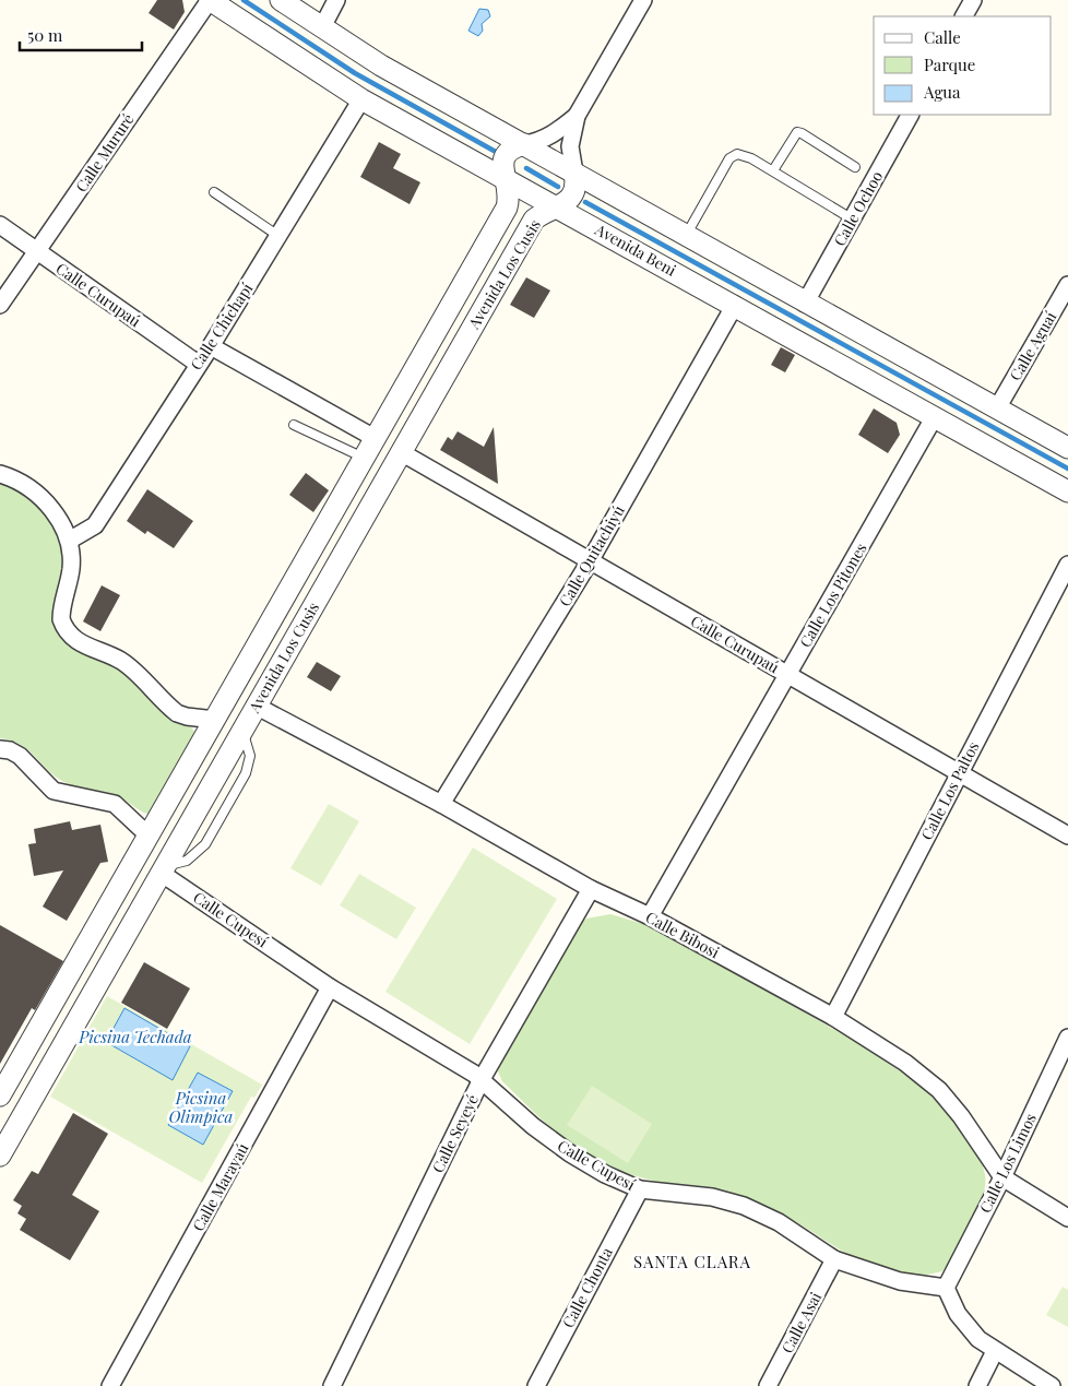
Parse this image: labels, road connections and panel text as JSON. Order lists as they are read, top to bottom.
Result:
{
  "streets": {
    "street": [
      "Calle Mururé",
      "Calle Ochoo",
      "Avenida Beni",
      "Avenida Los Cusis",
      "Calle Curupaú",
      "Calle Chichapí",
      "Calle Aguaí",
      "Calle Quitachiyú",
      "Calle Los Pitones",
      "Calle Los Paltos",
      "Calle Cupesí",
      "Calle Bibosi",
      "Calle Seyeyé",
      "Calle Los Limos",
      "Calle Marayaú",
      "Calle Chonta",
      "Calle Asai"
    ]
  },
  "crossings": [
    ["Calle Mururé", "Avenida Beni"],
    ["Calle Mururé", "Calle Curupaú"],
    ["Avenida Beni", "Avenida Los Cusis"],
    ["Avenida Beni", "Calle Chichapí"],
    ["Avenida Beni", "Calle Quitachiyú"],
    ["Avenida Beni", "Calle Los Pitones"],
    ["Avenida Los Cusis", "Calle Curupaú"],
    ["Avenida Los Cusis", "Calle Cupesí"],
    ["Avenida Los Cusis", "Calle Bibosi"],
    ["Calle Curupaú", "Calle Chichapí"],
    ["Calle Curupaú", "Calle Quitachiyú"],
    ["Calle Curupaú", "Calle Los Pitones"],
    ["Calle Curupaú", "Calle Los Paltos"],
    ["Calle Quitachiyú", "Calle Bibosi"],
    ["Calle Los Pitones", "Calle Bibosi"],
    ["Calle Los Paltos", "Calle Bibosi"],
    ["Calle Cupesí", "Calle Seyeyé"],
    ["Calle Cupesí", "Calle Los Limos"],
    ["Calle Cupesí", "Calle Marayaú"],
    ["Calle Cupesí", "Calle Chonta"],
    ["Calle Cupesí", "Calle Asai"],
    ["Calle Bibosi", "Calle Seyeyé"],
    ["Calle Bibosi", "Calle Los Limos"]
  ],
  "districts": ["SANTA CLARA"],
  "water": ["Picsina Techada", "Picsina Olimpica"],
  "legend": ["Calle", "Parque", "Agua"],
  "scale_bar": "50 m"
}
